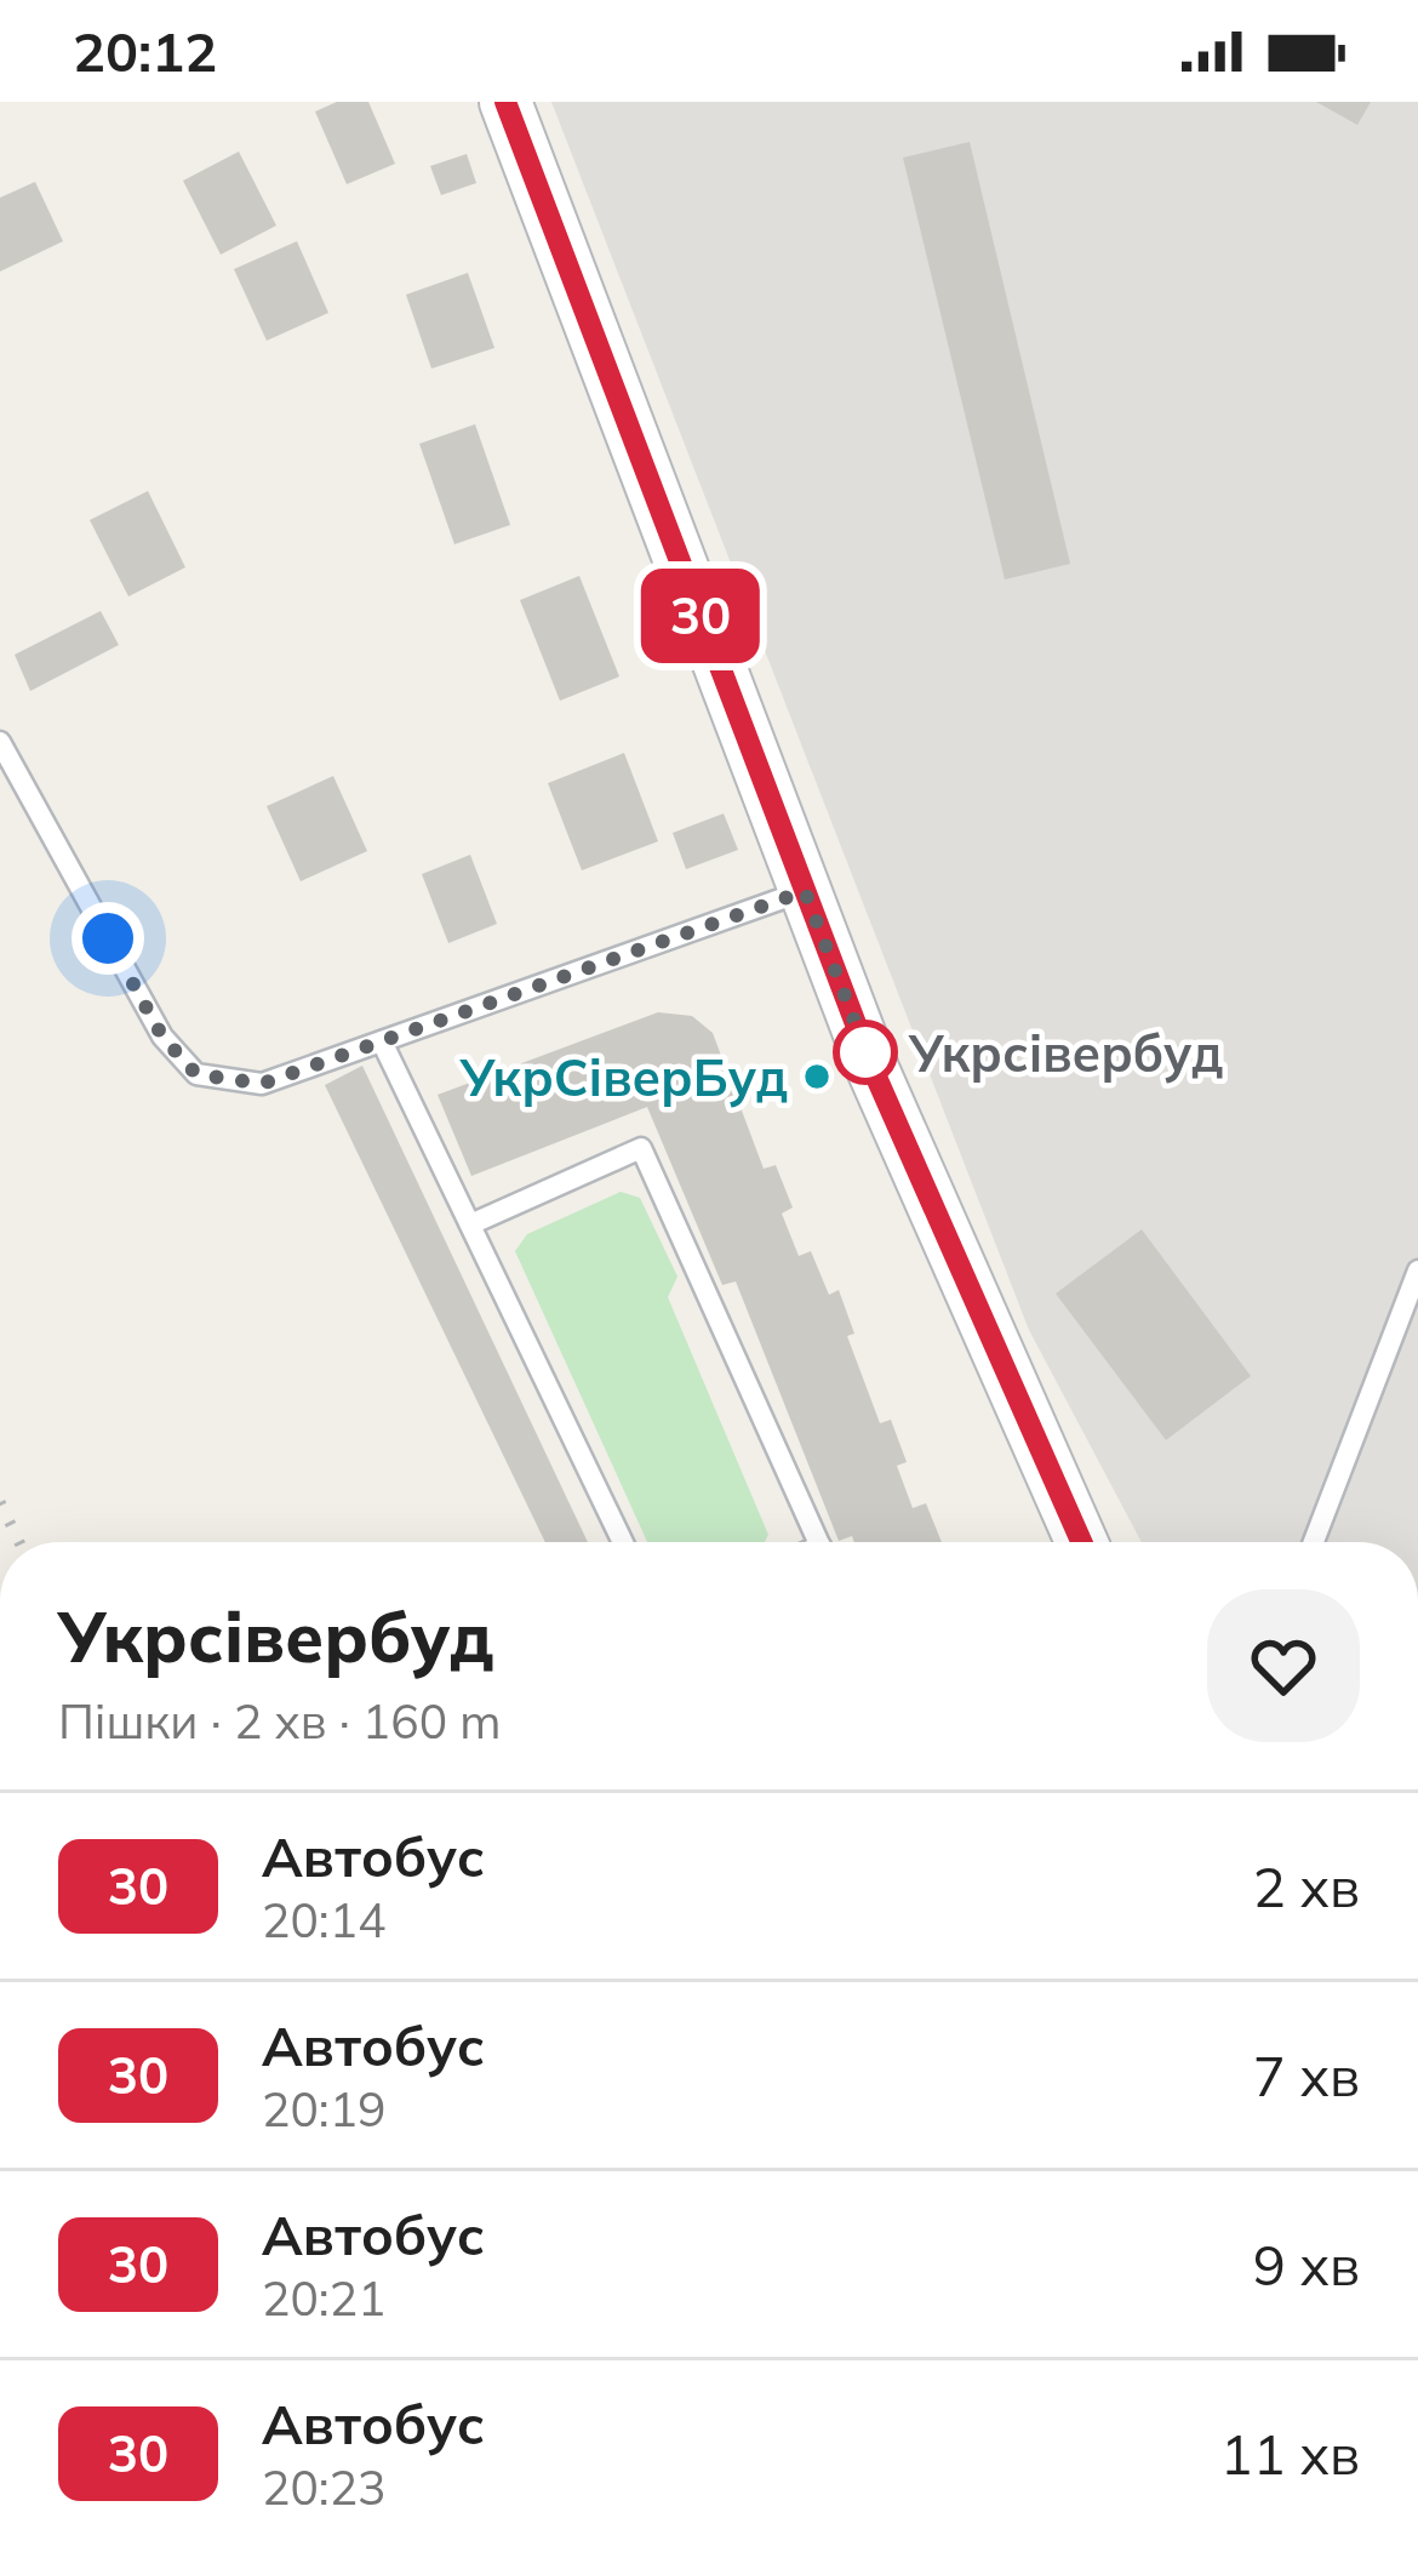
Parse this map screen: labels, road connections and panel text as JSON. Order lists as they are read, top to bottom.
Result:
{
  "places": ["Укрсівербуд", "УкрСіверБуд"],
  "lines": ["bus line 30"],
  "page": {
    "status": "20:12",
    "on_map": "30",
    "heading": ["Укрсівербуд", "Пішки · 2 хв · 160 m"],
    "list": [
      {
        "mark": "30",
        "name": "Автобус",
        "note": "20:14",
        "value": "2 хв"
      },
      {
        "mark": "30",
        "name": "Автобус",
        "note": "20:19",
        "value": "7 хв"
      },
      {
        "mark": "30",
        "name": "Автобус",
        "note": "20:21",
        "value": "9 хв"
      },
      {
        "mark": "30",
        "name": "Автобус",
        "note": "20:23",
        "value": "11 хв"
      }
    ]
  }
}
